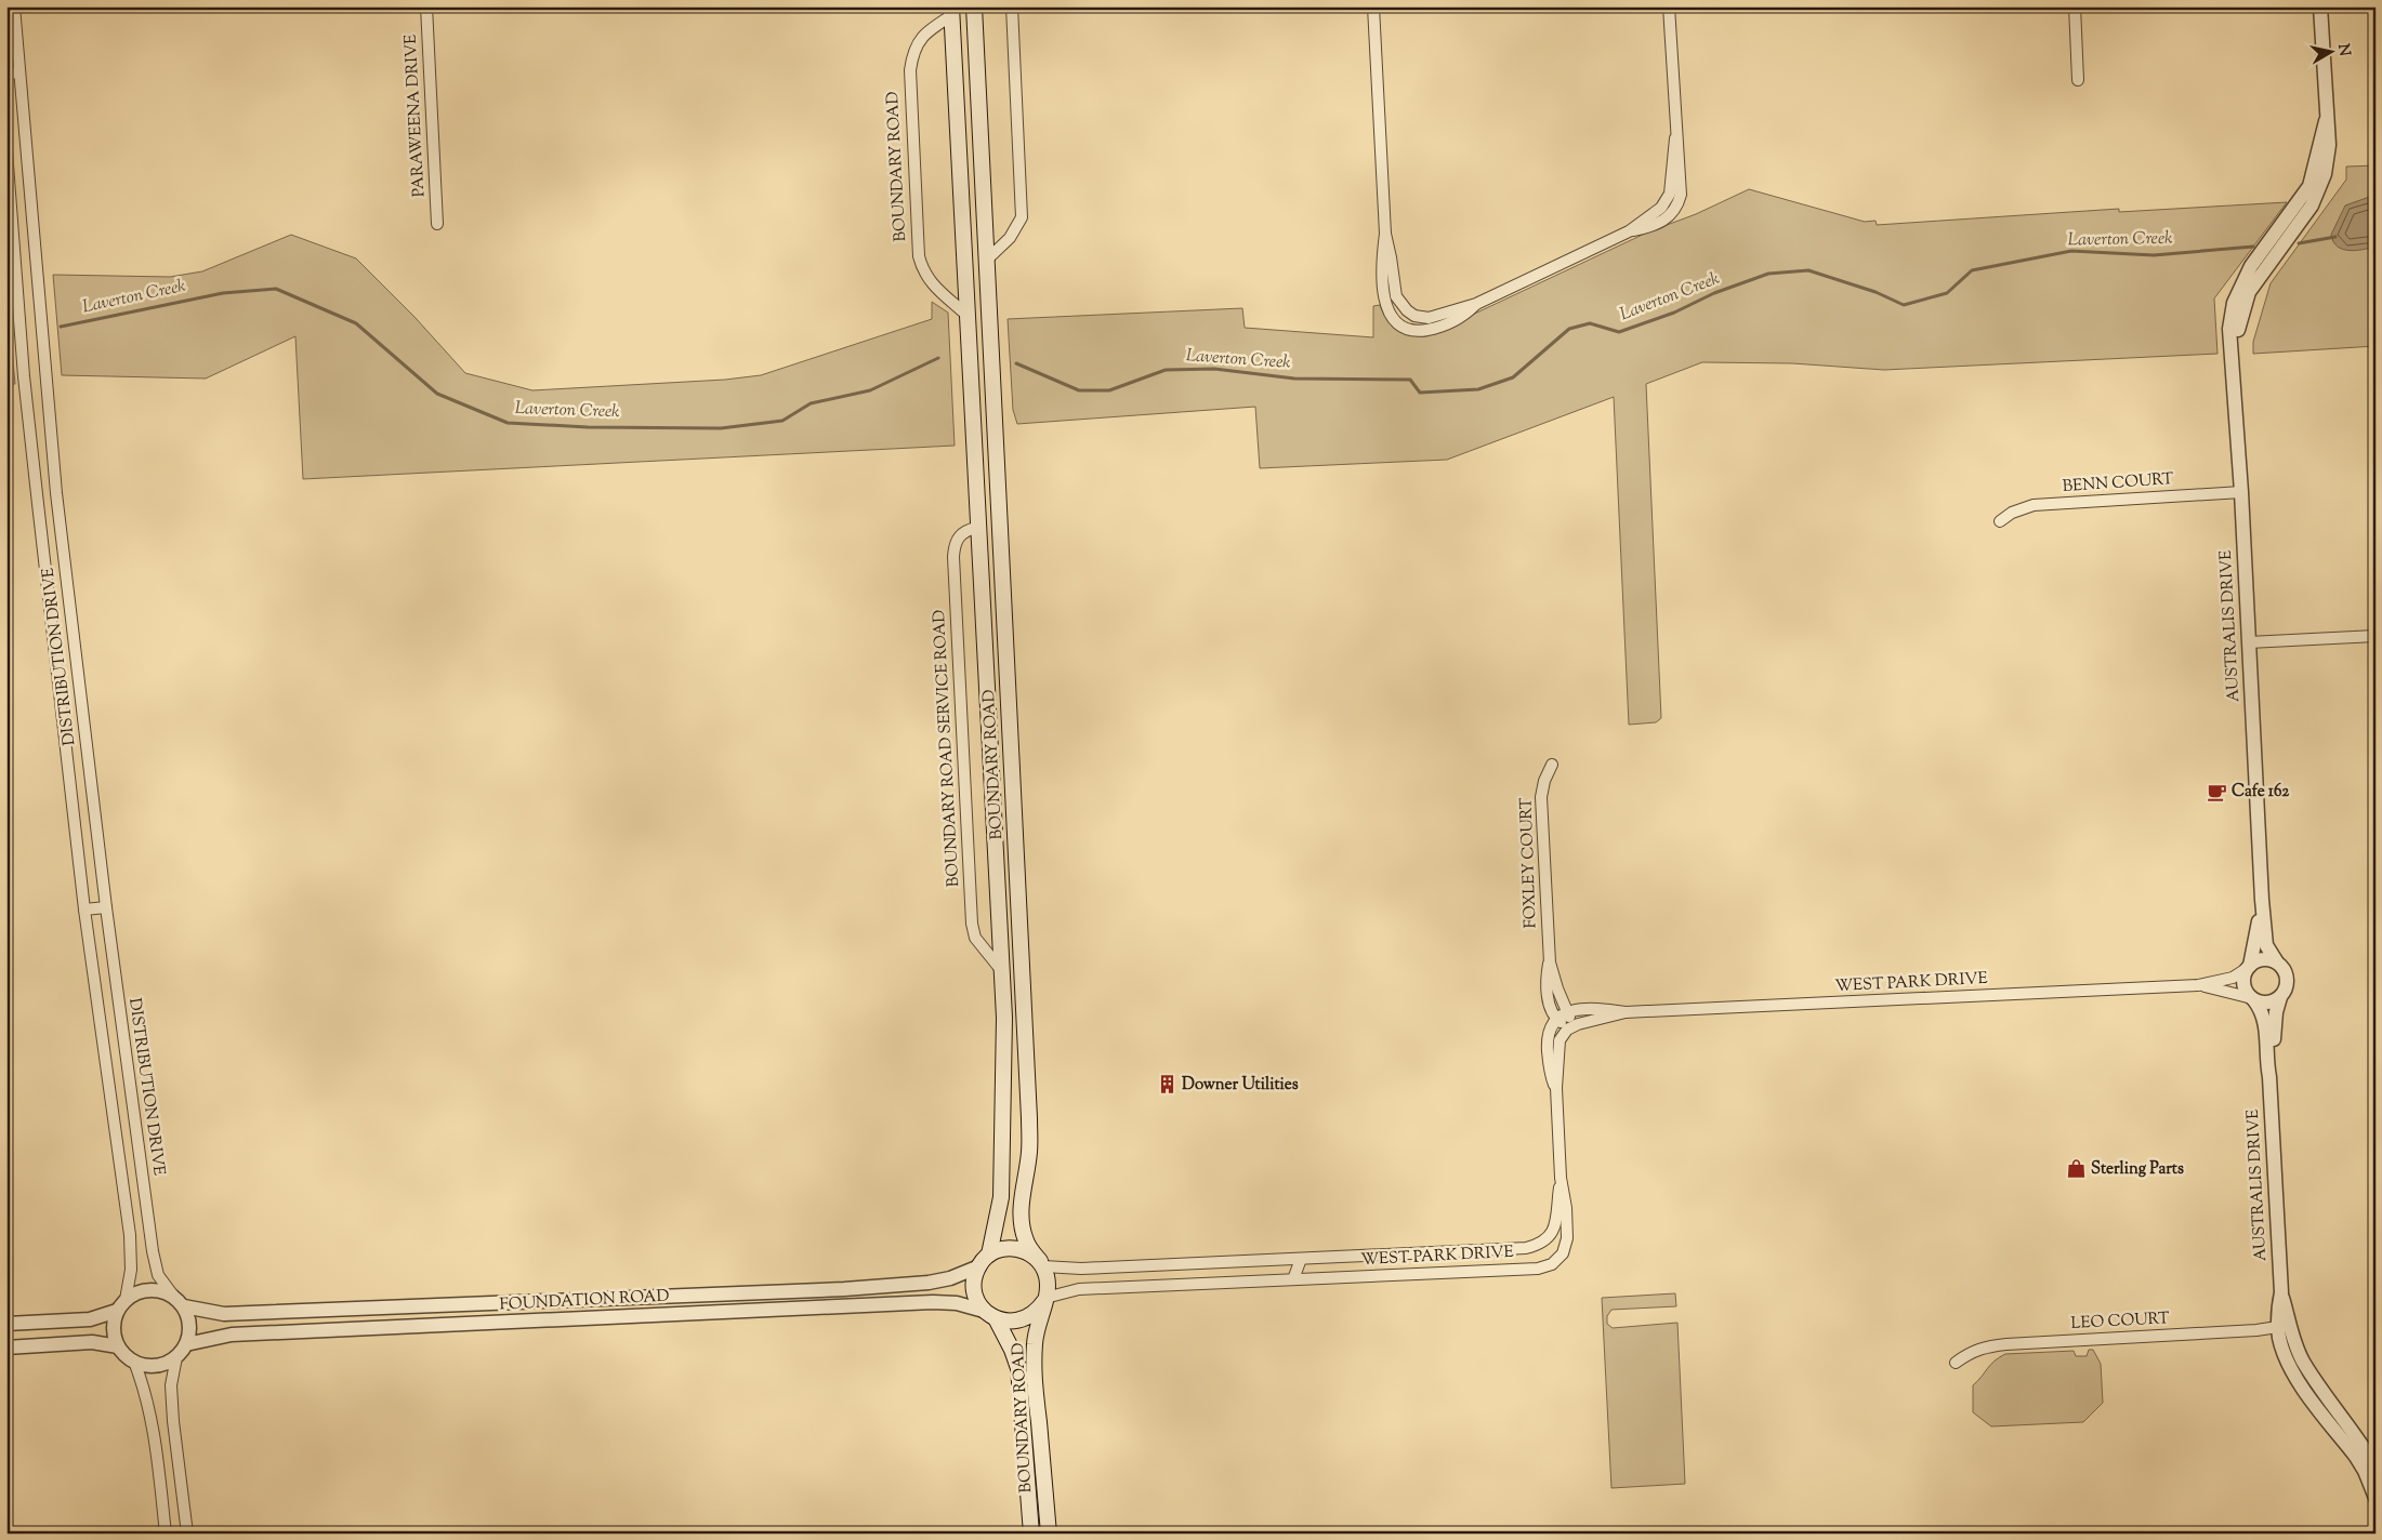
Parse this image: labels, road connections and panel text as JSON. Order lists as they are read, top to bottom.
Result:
{
  "streets": {
    "main road": ["BOUNDARY ROAD"],
    "street": [
      "PARAWEENA DRIVE",
      "BENN COURT",
      "AUSTRALIS DRIVE",
      "DISTRIBUTION DRIVE",
      "BOUNDARY ROAD SERVICE ROAD",
      "FOXLEY COURT",
      "WEST PARK DRIVE",
      "FOUNDATION ROAD",
      "LEO COURT"
    ]
  },
  "crossings": [
    ["BOUNDARY ROAD", "BOUNDARY ROAD SERVICE ROAD"],
    ["BOUNDARY ROAD", "WEST PARK DRIVE"],
    ["BOUNDARY ROAD", "FOUNDATION ROAD"],
    ["BENN COURT", "AUSTRALIS DRIVE"],
    ["AUSTRALIS DRIVE", "WEST PARK DRIVE"],
    ["AUSTRALIS DRIVE", "LEO COURT"],
    ["DISTRIBUTION DRIVE", "FOUNDATION ROAD"],
    ["FOXLEY COURT", "WEST PARK DRIVE"],
    ["WEST PARK DRIVE", "FOUNDATION ROAD"]
  ],
  "water": ["Laverton Creek"],
  "places": {
    "cafe": ["Cafe 162"],
    "building": ["Downer Utilities"],
    "shop": ["Sterling Parts"]
  },
  "north": "right"
}
